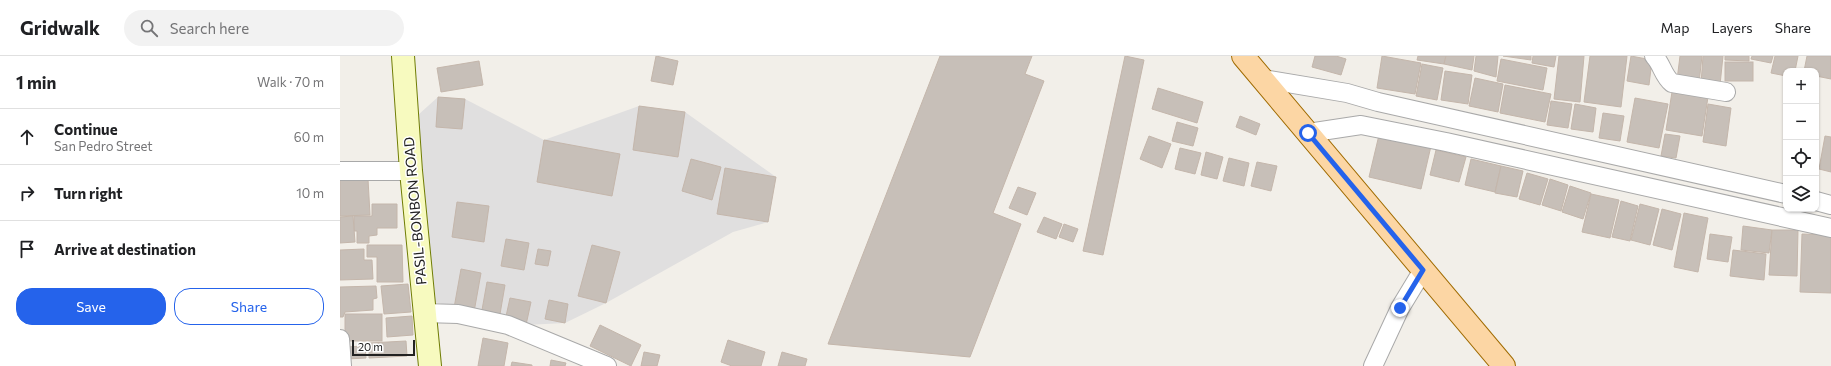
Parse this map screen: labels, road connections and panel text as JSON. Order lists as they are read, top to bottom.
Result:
{
  "streets": {
    "street": ["PASIL-BONBON ROAD"]
  },
  "scale_bar": "20 m",
  "page": {
    "header": "Gridwalk",
    "search": "Search here",
    "nav": ["Map", "Layers", "Share"],
    "heading": ["1 min", "Walk · 70 m"],
    "map_buttons": ["+", "−"],
    "list": [
      ["Continue", "San Pedro Street", "60 m"],
      ["Turn right", "10 m"],
      "Arrive at destination"
    ],
    "buttons": ["Save", "Share"],
    "scale": "20 m"
  }
}
